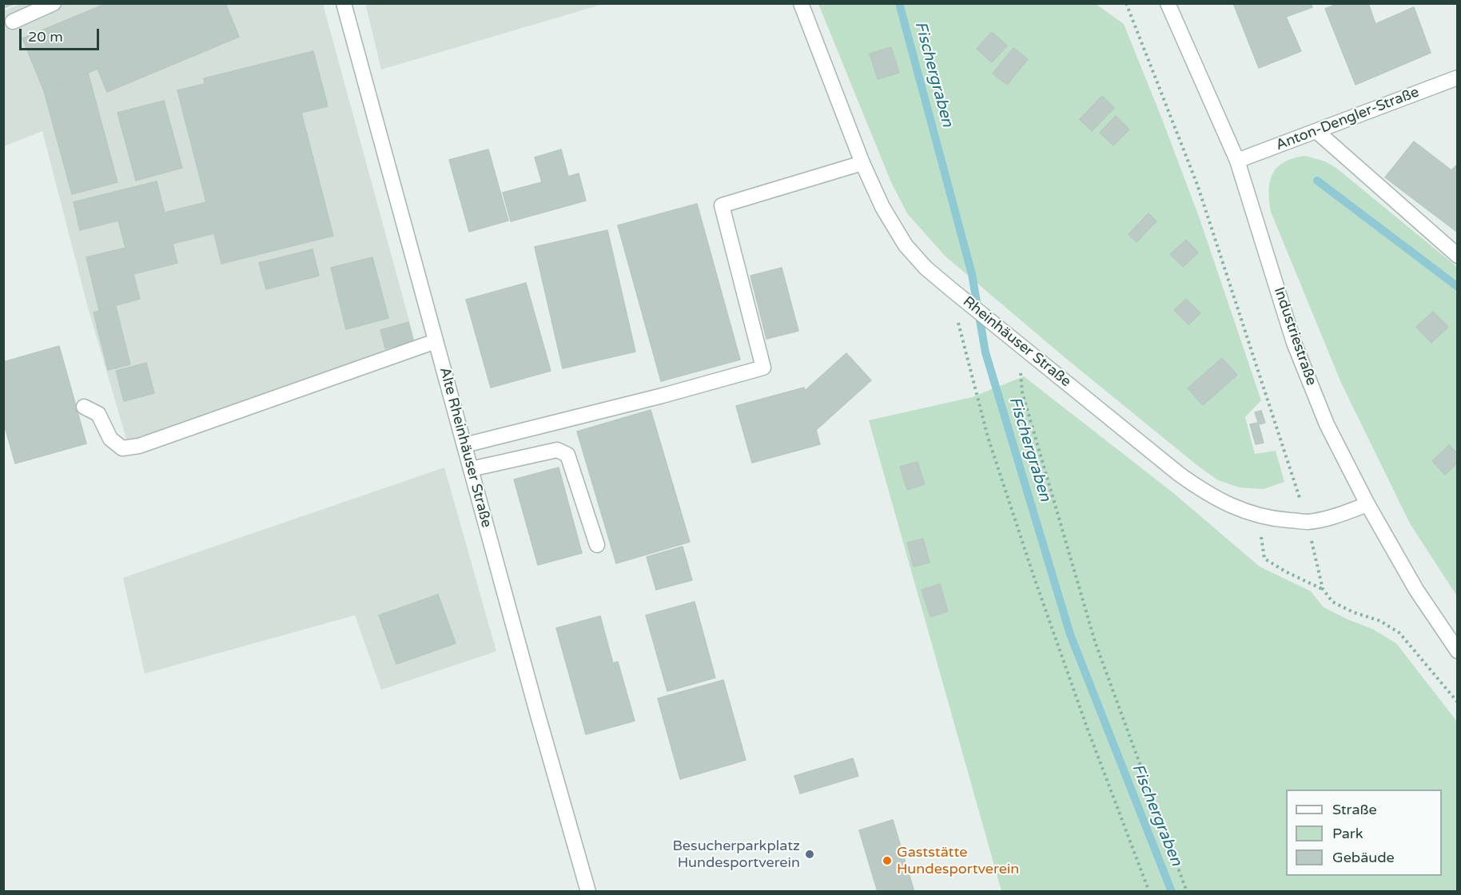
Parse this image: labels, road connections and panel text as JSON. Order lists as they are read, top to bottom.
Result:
{
  "streets": {
    "street": [
      "Anton-Dengler-Straße",
      "Industriestraße",
      "Rheinhäuser Straße",
      "Alte Rheinhäuser Straße"
    ]
  },
  "crossings": [
    ["Anton-Dengler-Straße", "Industriestraße"],
    ["Industriestraße", "Rheinhäuser Straße"]
  ],
  "water": ["Fischergraben"],
  "places": ["Besucherparkplatz Hundesportverein", "Gaststätte Hundesportverein"],
  "legend": ["Straße", "Park", "Gebäude"],
  "scale_bar": "20 m"
}
